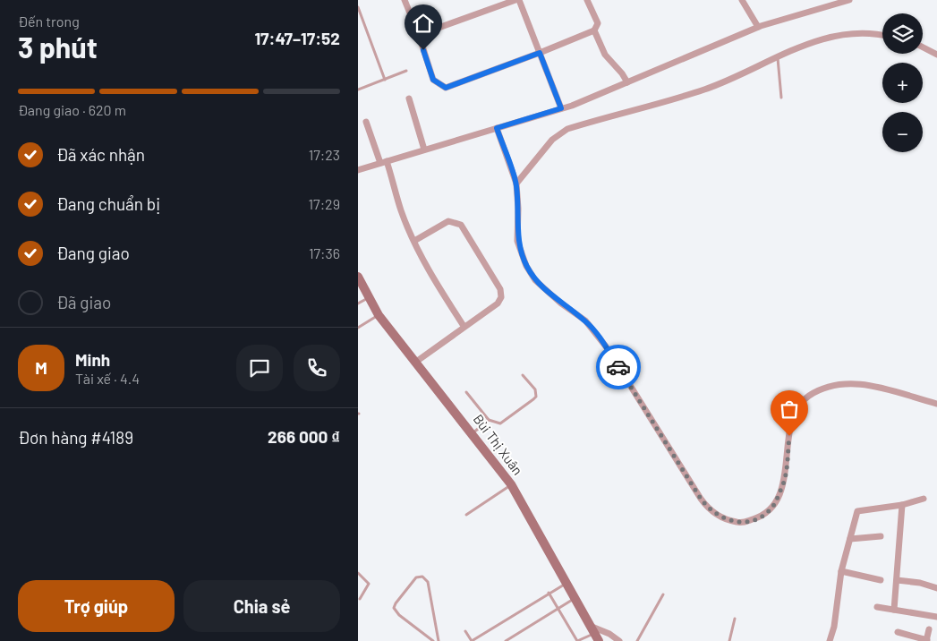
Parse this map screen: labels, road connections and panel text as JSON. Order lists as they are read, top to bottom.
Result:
{
  "streets": {
    "main road": ["Bùi Thị Xuân"]
  },
  "page": {
    "heading": ["3 phút", "Đến trong", "17:47–17:52"],
    "panel": [
      "Minh",
      "Tài xế · 4.4",
      "Đơn hàng #4189",
      "266 000 ₫"
    ],
    "map_buttons": ["+", "−"],
    "bar": "Đang giao · 620 m",
    "list": [
      ["Đã xác nhận", "17:23"],
      ["Đang chuẩn bị", "17:29"],
      ["Đang giao", "17:36"],
      "Đã giao"
    ],
    "round": "M",
    "buttons": ["Trợ giúp", "Chia sẻ"]
  }
}
